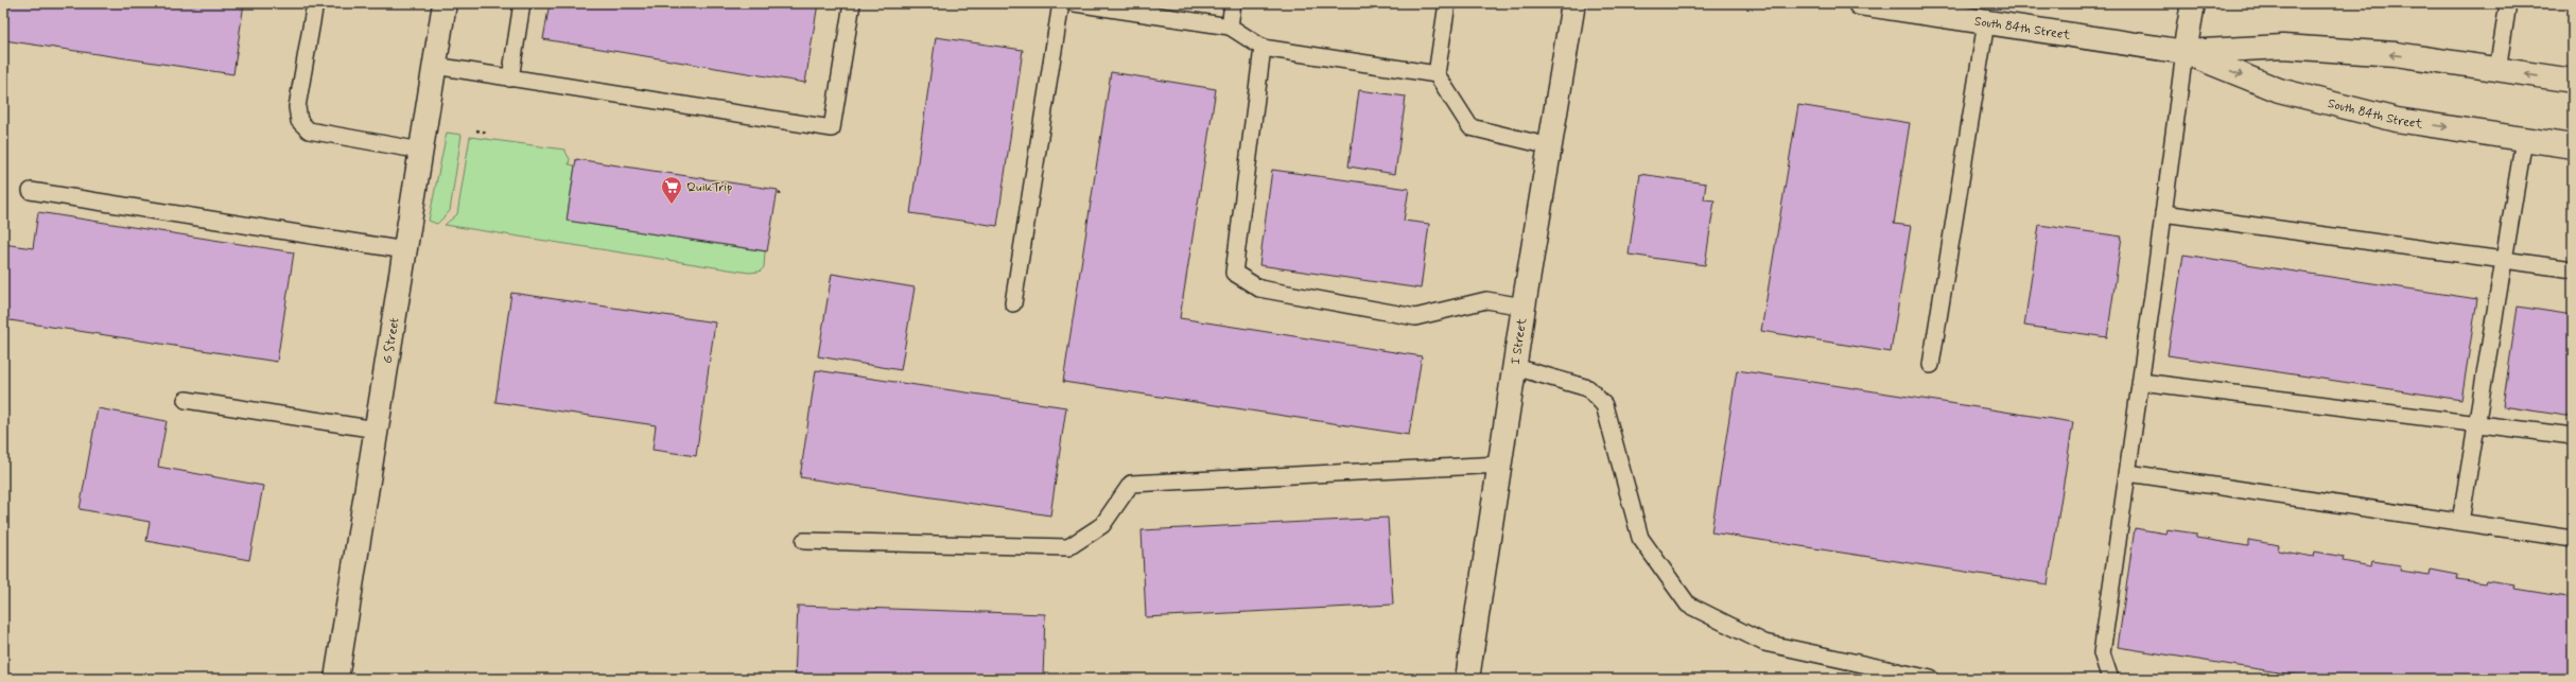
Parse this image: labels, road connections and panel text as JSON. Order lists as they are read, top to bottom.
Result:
{
  "streets": {
    "street": ["South 84th Street", "G Street", "I Street"]
  },
  "places": {
    "supermarket": ["QuikTrip"]
  }
}
